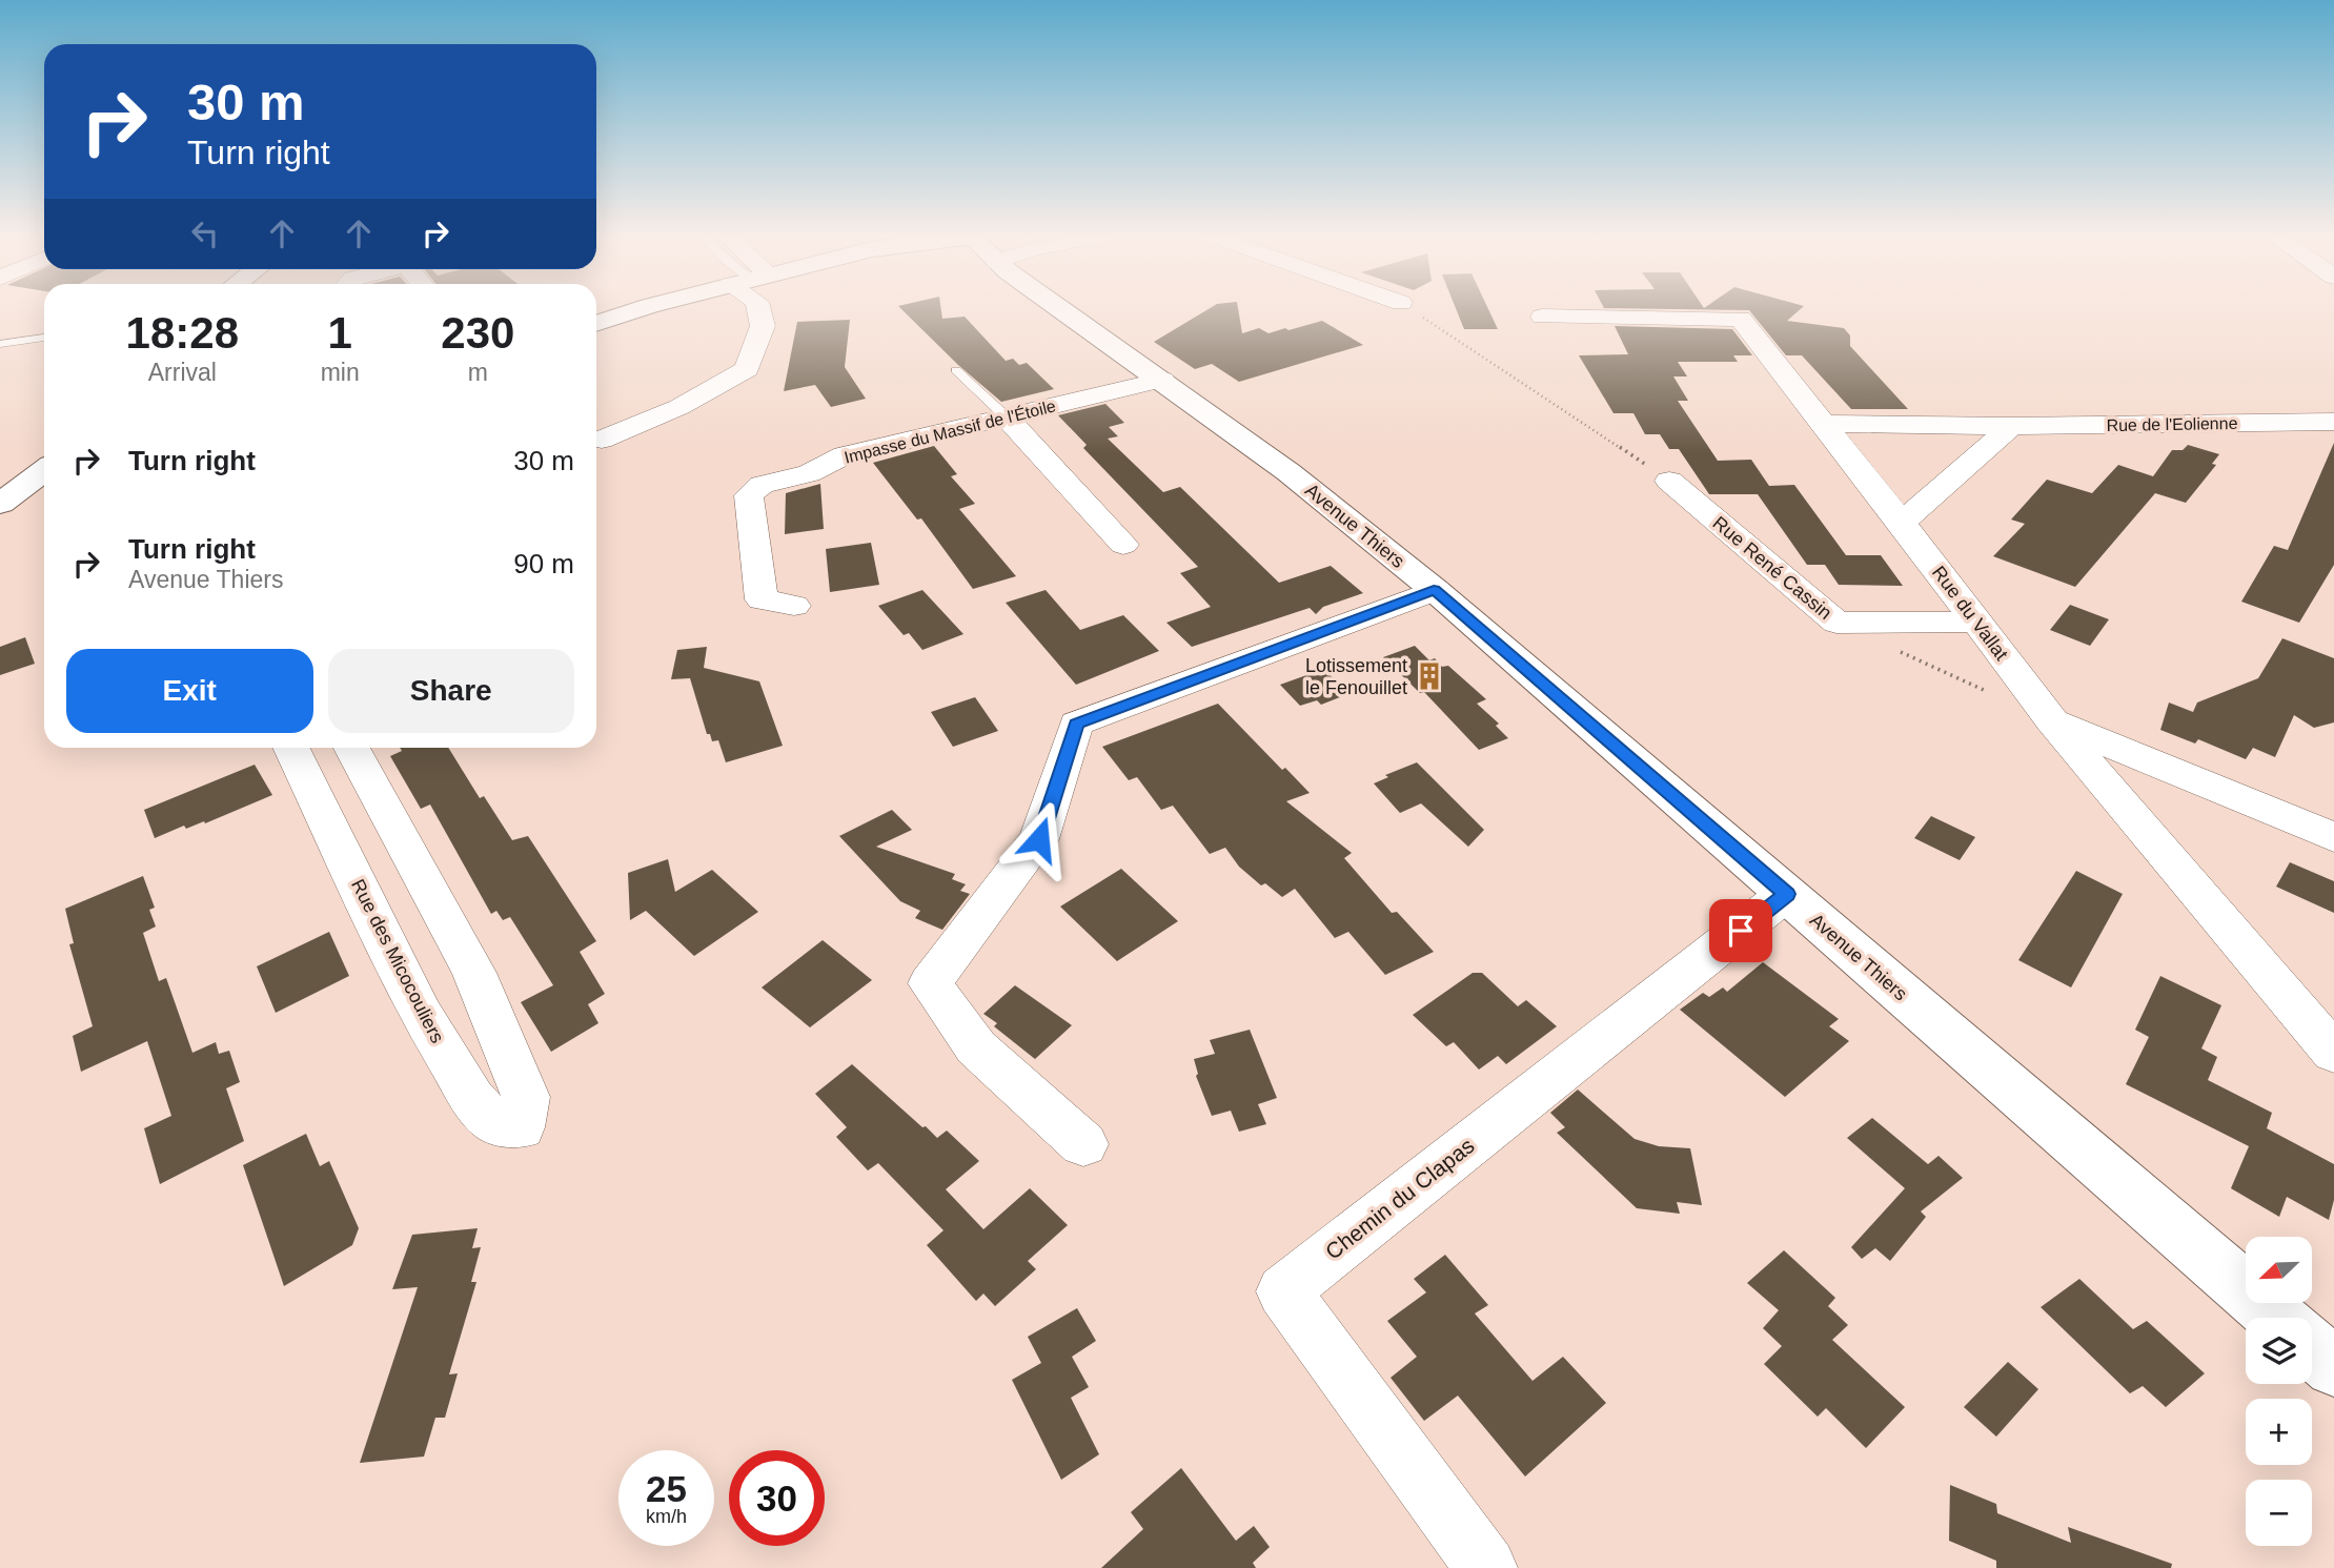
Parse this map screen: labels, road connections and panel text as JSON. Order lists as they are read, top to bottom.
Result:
{
  "streets": {
    "main road": ["Avenue Thiers"],
    "street": [
      "Rue de l'Eolienne",
      "Impasse du Massif de l'Étoile",
      "Rue René Cassin",
      "Rue du Vallat",
      "Rue des Micocouliers",
      "Chemin du Clapas"
    ]
  },
  "crossings": [
    ["Rue de l'Eolienne", "Rue du Vallat"],
    ["Impasse du Massif de l'Étoile", "Avenue Thiers"],
    ["Avenue Thiers", "Chemin du Clapas"],
    ["Rue René Cassin", "Rue du Vallat"]
  ],
  "places": {
    "building": ["Lotissement le Fenouillet"]
  },
  "north": "bottom left",
  "page": {
    "turn": ["30 m", "Turn right"],
    "eta": [
      "18:28",
      "Arrival",
      "1",
      "min",
      "230",
      "m"
    ],
    "list": [
      {
        "name": "Turn right",
        "value": "30 m"
      },
      {
        "name": "Turn right",
        "note": "Avenue Thiers",
        "value": "90 m"
      }
    ],
    "buttons": ["Exit", "Share"],
    "map_buttons": ["+", "−"],
    "speed": "25 km/h",
    "limit": "30"
  }
}
